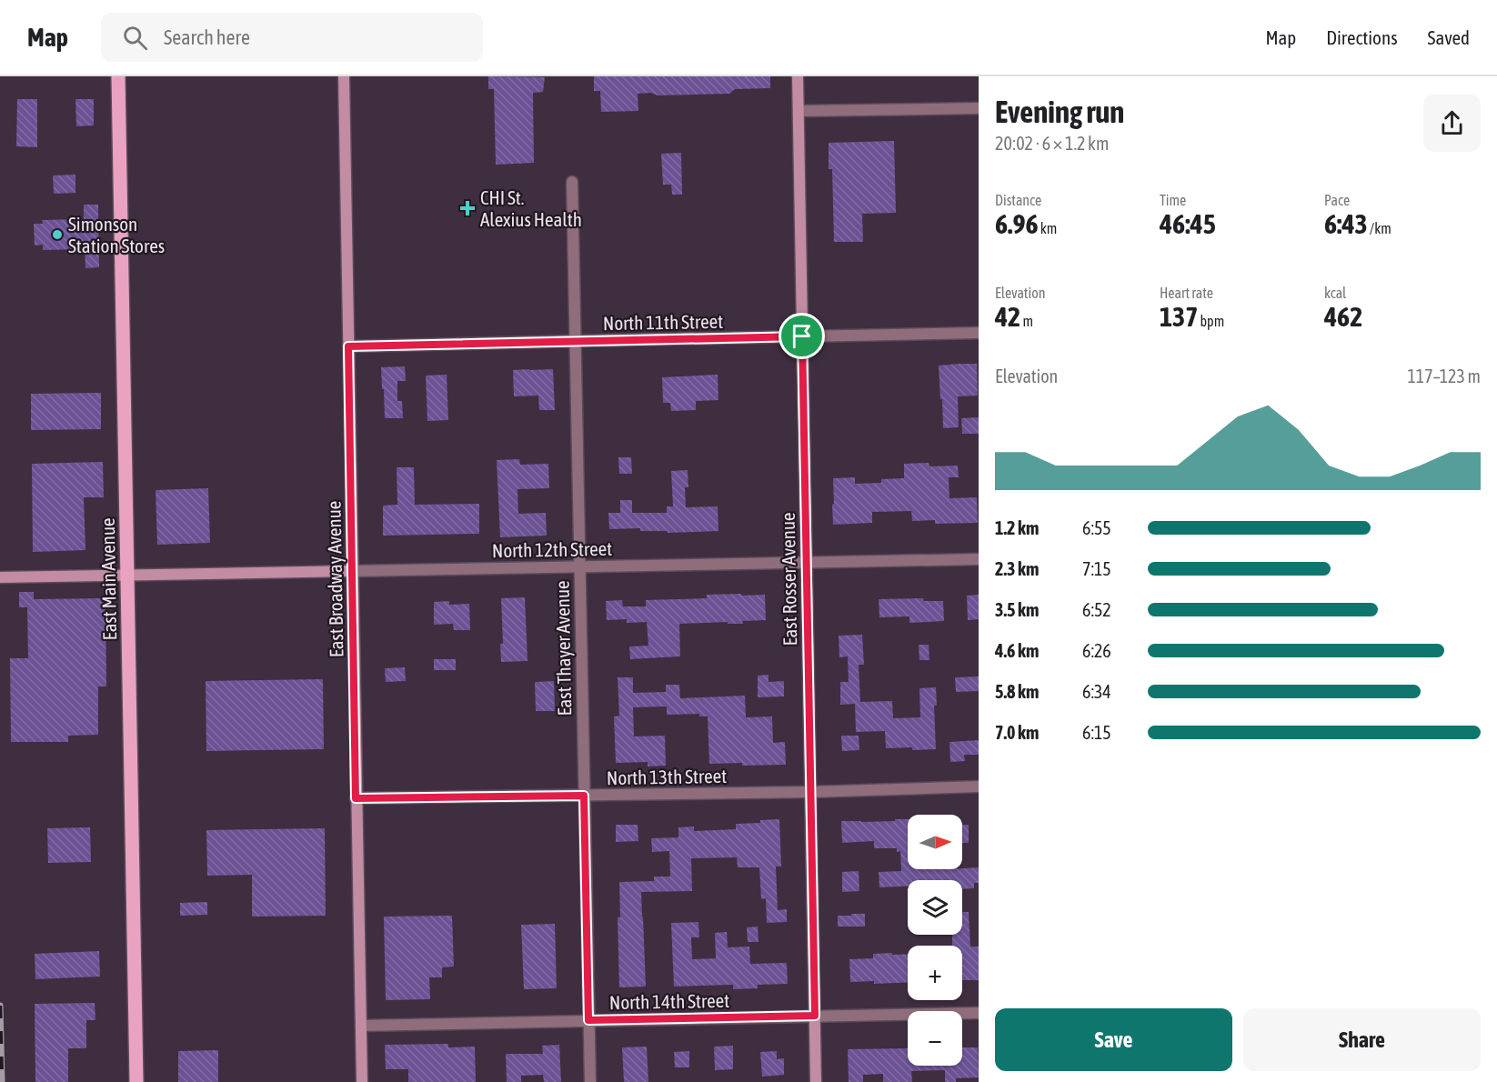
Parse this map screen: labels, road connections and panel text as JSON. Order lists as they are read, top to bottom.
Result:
{
  "streets": {
    "main road": ["East Main Avenue"],
    "street": [
      "North 11th Street",
      "North 12th Street",
      "East Broadway Avenue",
      "East Rosser Avenue",
      "East Thayer Avenue",
      "North 13th Street",
      "North 14th Street"
    ]
  },
  "crossings": [
    ["North 11th Street", "East Broadway Avenue"],
    ["North 11th Street", "East Rosser Avenue"],
    ["North 11th Street", "East Thayer Avenue"],
    ["North 12th Street", "East Main Avenue"],
    ["North 12th Street", "East Broadway Avenue"],
    ["North 12th Street", "East Rosser Avenue"],
    ["North 12th Street", "East Thayer Avenue"],
    ["East Broadway Avenue", "North 13th Street"],
    ["East Broadway Avenue", "North 14th Street"],
    ["East Rosser Avenue", "North 13th Street"],
    ["East Rosser Avenue", "North 14th Street"],
    ["East Thayer Avenue", "North 13th Street"],
    ["East Thayer Avenue", "North 14th Street"]
  ],
  "places": {
    "health": ["CHI St. Alexius Health"],
    "other": ["Simonson Station Stores"]
  },
  "north": "right",
  "page": {
    "header": "Map",
    "search": "Search here",
    "nav": ["Map", "Directions", "Saved"],
    "heading": ["Evening run", "20:02 · 6 × 1.2 km"],
    "stats": [
      ["Distance", "6.96 km"],
      ["Time", "46:45"],
      ["Pace", "6:43 /km"],
      ["Elevation", "42 m"],
      ["Heart rate", "137 bpm"],
      ["kcal", "462"]
    ],
    "chart": ["Elevation", "117–123 m"],
    "list": [
      {
        "name": "1.2 km",
        "note": "6:55"
      },
      {
        "name": "2.3 km",
        "note": "7:15"
      },
      {
        "name": "3.5 km",
        "note": "6:52"
      },
      {
        "name": "4.6 km",
        "note": "6:26"
      },
      {
        "name": "5.8 km",
        "note": "6:34"
      },
      {
        "name": "7.0 km",
        "note": "6:15"
      }
    ],
    "map_buttons": ["+", "−"],
    "buttons": ["Save", "Share"]
  }
}
